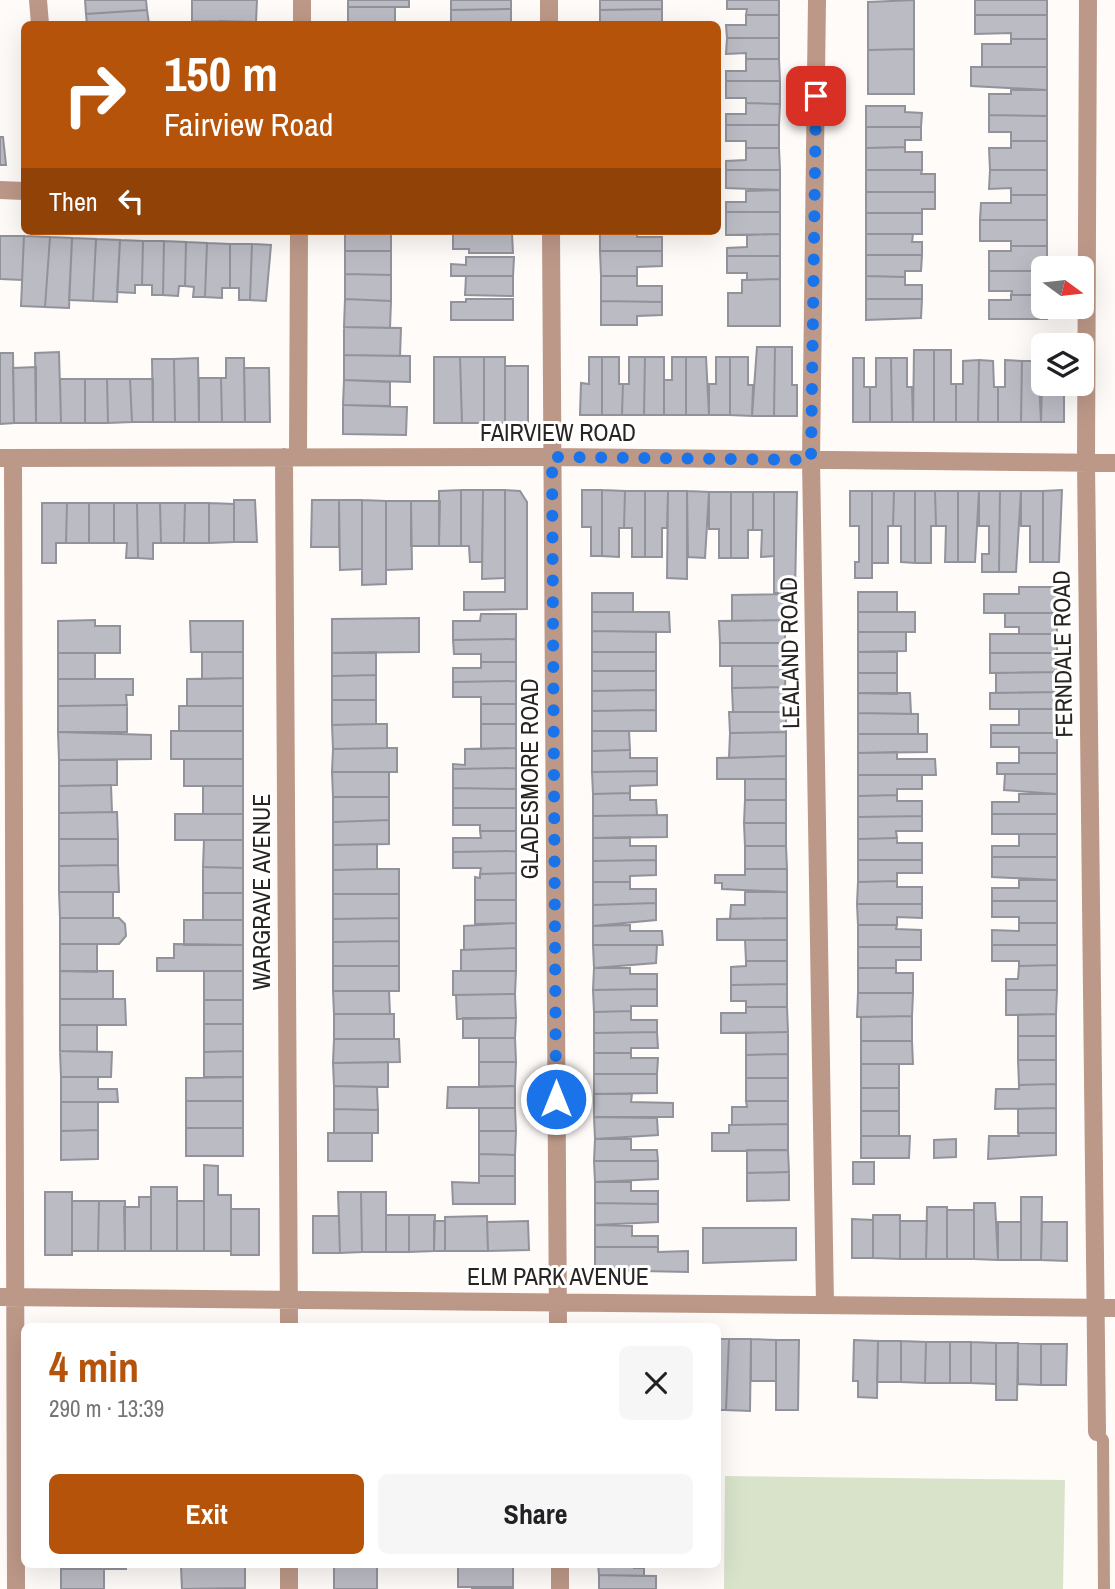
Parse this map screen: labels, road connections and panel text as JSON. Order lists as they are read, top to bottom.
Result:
{
  "streets": {
    "street": [
      "FAIRVIEW ROAD",
      "LEALAND ROAD",
      "FERNDALE ROAD",
      "GLADESMORE ROAD",
      "WARGRAVE AVENUE",
      "ELM PARK AVENUE"
    ]
  },
  "crossings": [
    ["FAIRVIEW ROAD", "LEALAND ROAD"],
    ["FAIRVIEW ROAD", "FERNDALE ROAD"],
    ["FAIRVIEW ROAD", "GLADESMORE ROAD"],
    ["FAIRVIEW ROAD", "WARGRAVE AVENUE"],
    ["LEALAND ROAD", "ELM PARK AVENUE"],
    ["FERNDALE ROAD", "ELM PARK AVENUE"],
    ["GLADESMORE ROAD", "ELM PARK AVENUE"],
    ["WARGRAVE AVENUE", "ELM PARK AVENUE"]
  ],
  "north": "right",
  "page": {
    "turn": ["150 m", "Fairview Road"],
    "then": "Then",
    "heading": ["4 min", "290 m · 13:39"],
    "buttons": ["Exit", "Share"]
  }
}
